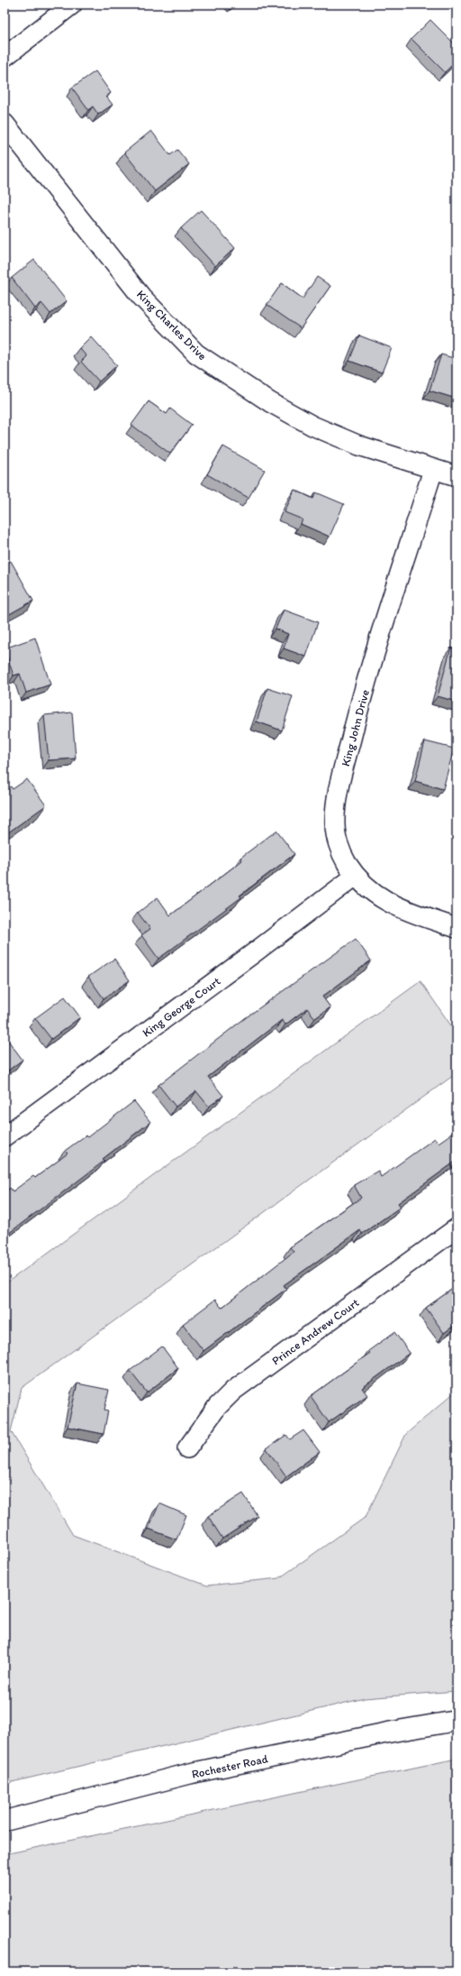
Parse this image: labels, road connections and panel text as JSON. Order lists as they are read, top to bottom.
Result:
{
  "streets": {
    "street": [
      "King Charles Drive",
      "King John Drive",
      "King George Court",
      "Prince Andrew Court",
      "Rochester Road"
    ]
  },
  "crossings": [
    ["King Charles Drive", "King John Drive"],
    ["King John Drive", "King George Court"]
  ]
}
